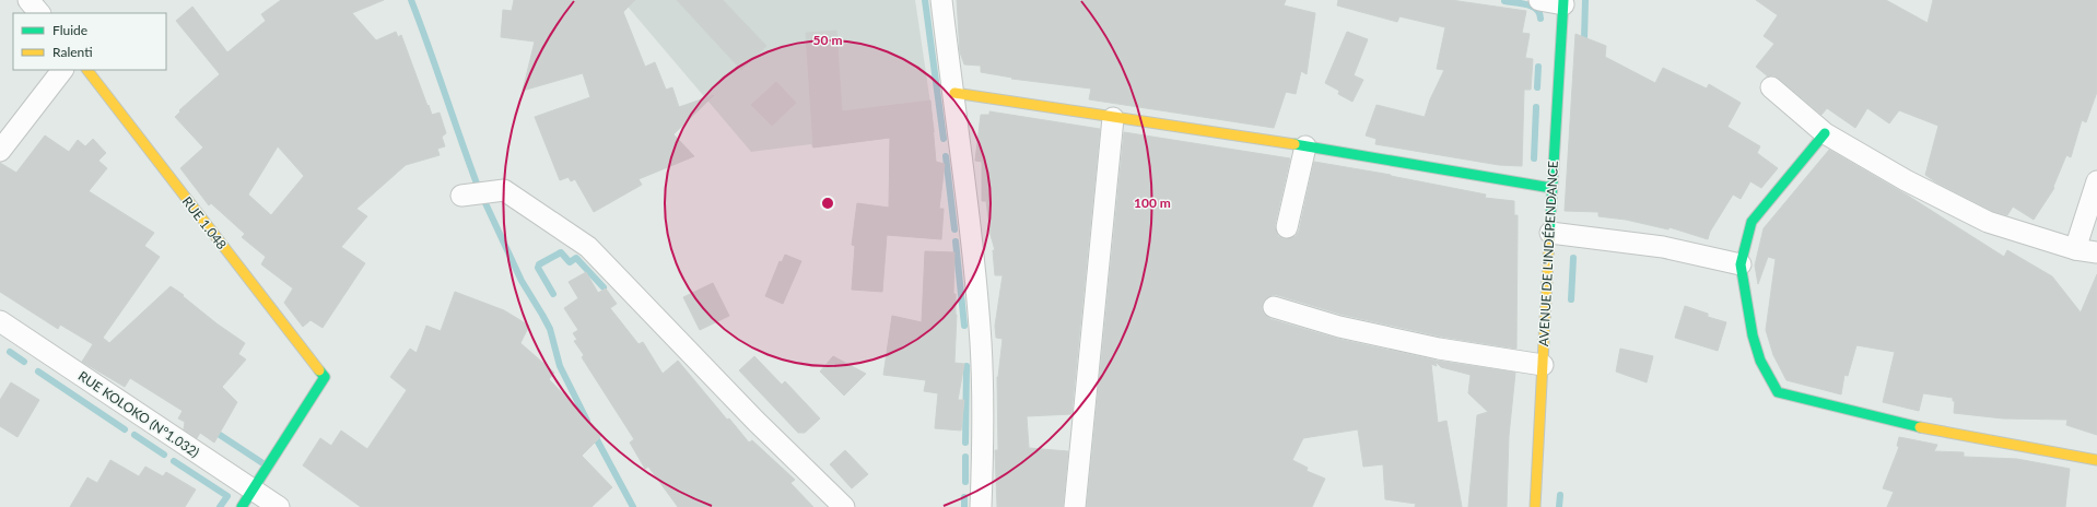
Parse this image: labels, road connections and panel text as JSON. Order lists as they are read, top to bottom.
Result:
{
  "streets": {
    "street": ["RUE 1.048", "AVENUE DE L'INDÉPENDANCE", "RUE KOLOKO (N°1.032)"]
  },
  "crossings": [
    ["RUE 1.048", "RUE KOLOKO (N°1.032)"]
  ],
  "legend": ["Fluide", "Ralenti"],
  "rings": ["50 m", "100 m"]
}
